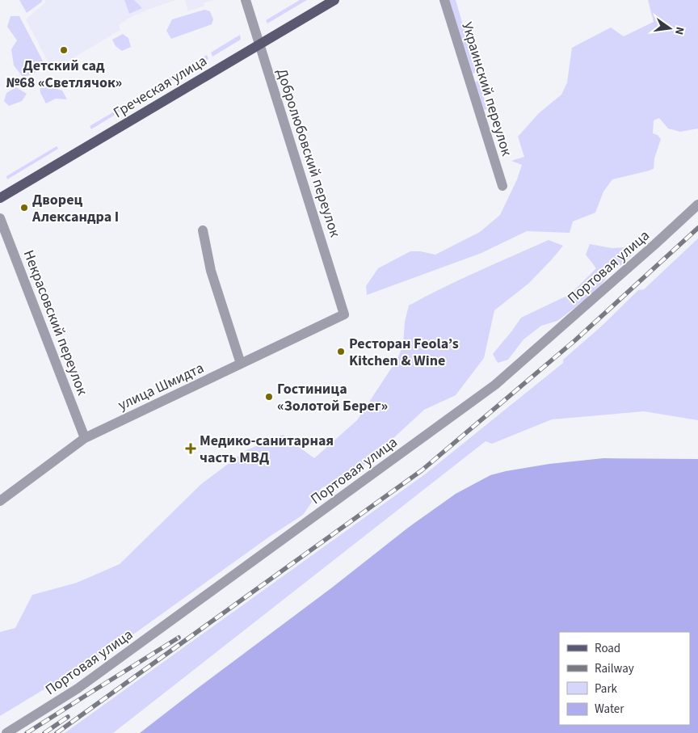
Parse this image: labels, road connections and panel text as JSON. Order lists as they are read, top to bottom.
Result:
{
  "streets": {
    "main road": ["Греческая улица"],
    "street": [
      "Украинский переулок",
      "Добролюбовский переулок",
      "Портовая улица",
      "Некрасовский переулок",
      "улица Шмидта"
    ]
  },
  "crossings": [
    ["Греческая улица", "Добролюбовский переулок"],
    ["Добролюбовский переулок", "улица Шмидта"],
    ["Некрасовский переулок", "улица Шмидта"]
  ],
  "places": {
    "other": [
      "Детский сад №68 «Светлячок»",
      "Дворец Александра I",
      "Ресторан Feola’s Kitchen & Wine",
      "Гостиница «Золотой Берег»"
    ],
    "health": ["Медико-санитарная часть МВД"]
  },
  "legend": [
    "Road",
    "Railway",
    "Park",
    "Water"
  ],
  "north": "right"
}
